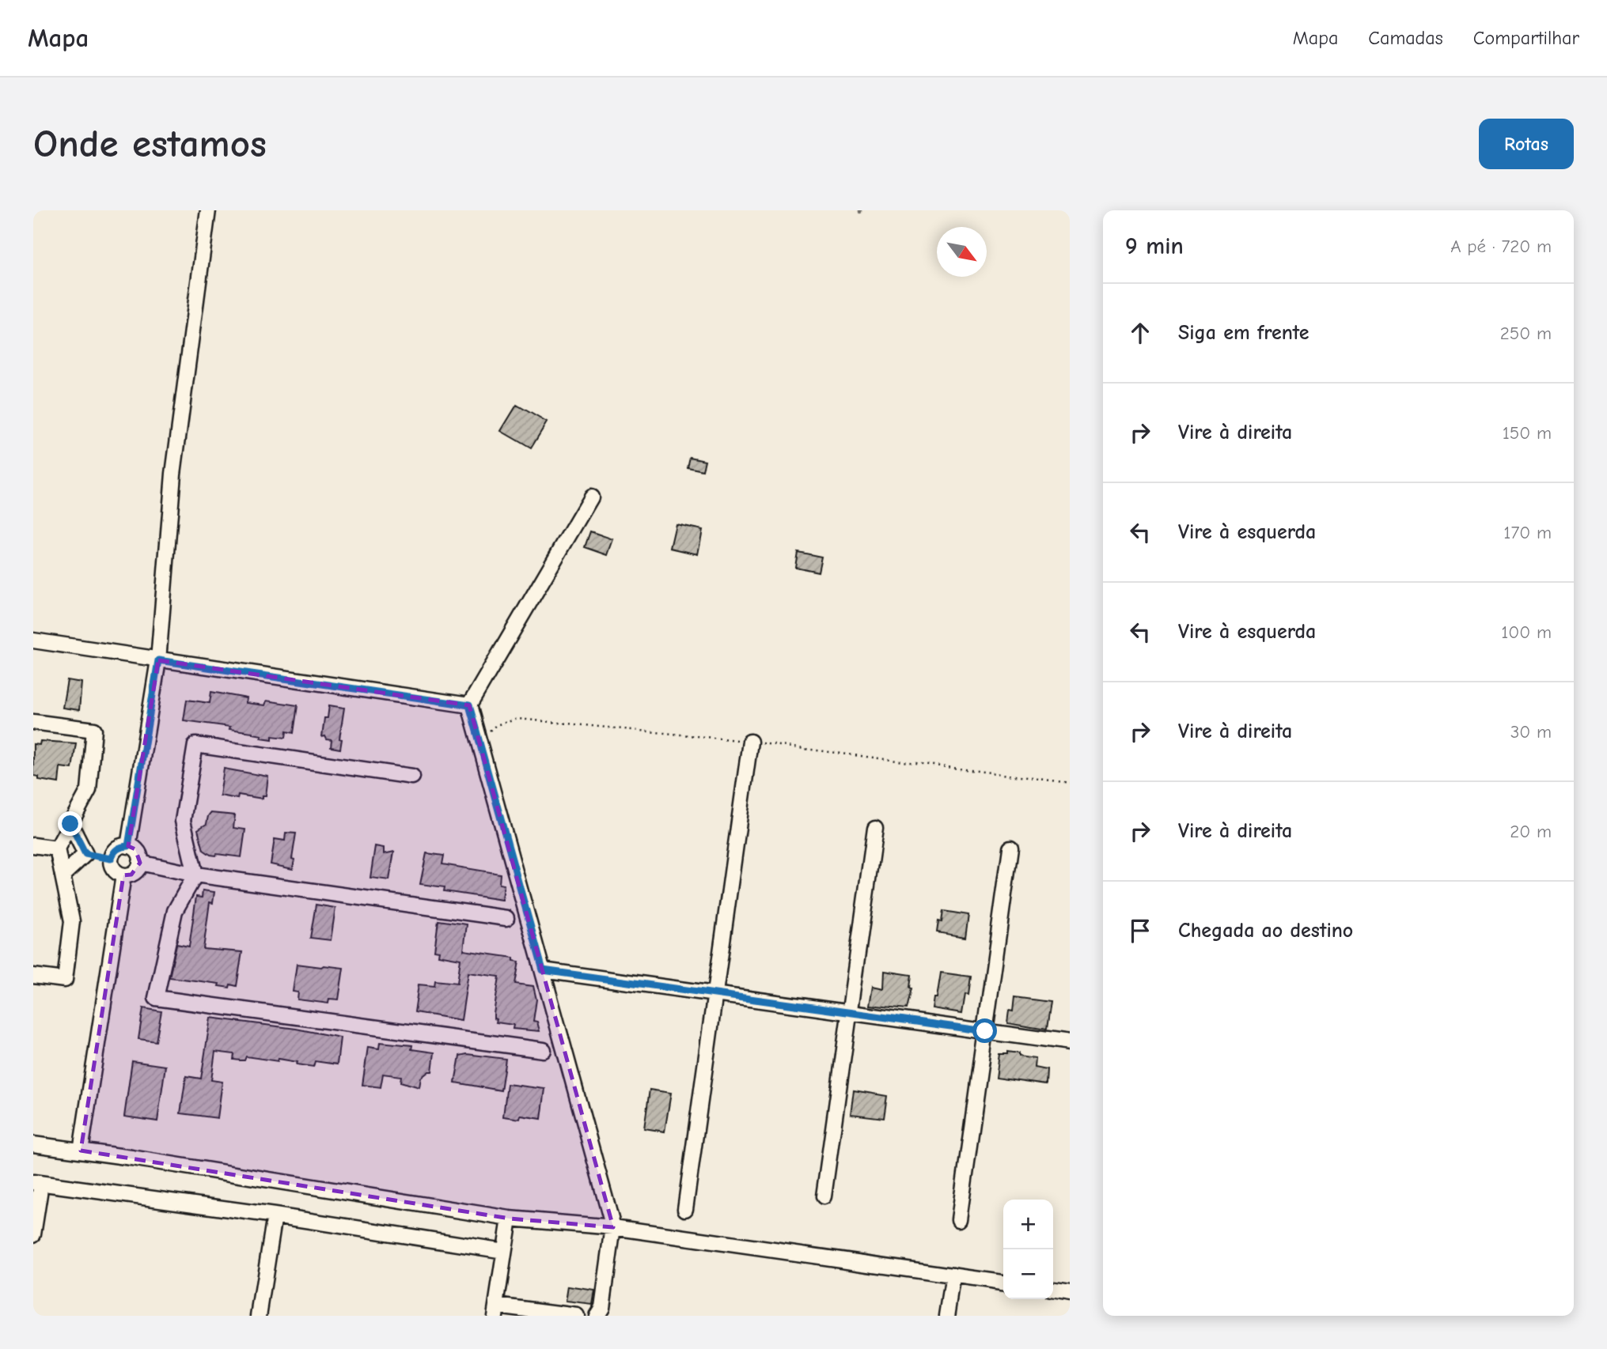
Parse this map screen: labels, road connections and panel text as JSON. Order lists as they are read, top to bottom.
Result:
{
  "north": "bottom right",
  "page": {
    "header": "Mapa",
    "nav": ["Mapa", "Camadas", "Compartilhar"],
    "buttons": "Rotas",
    "title": "Onde estamos",
    "heading": ["9 min", "A pé · 720 m"],
    "list": [
      ["Siga em frente", "250 m"],
      ["Vire à direita", "150 m"],
      ["Vire à esquerda", "170 m"],
      ["Vire à esquerda", "100 m"],
      ["Vire à direita", "30 m"],
      ["Vire à direita", "20 m"],
      "Chegada ao destino"
    ],
    "map_buttons": ["+", "−"]
  }
}
